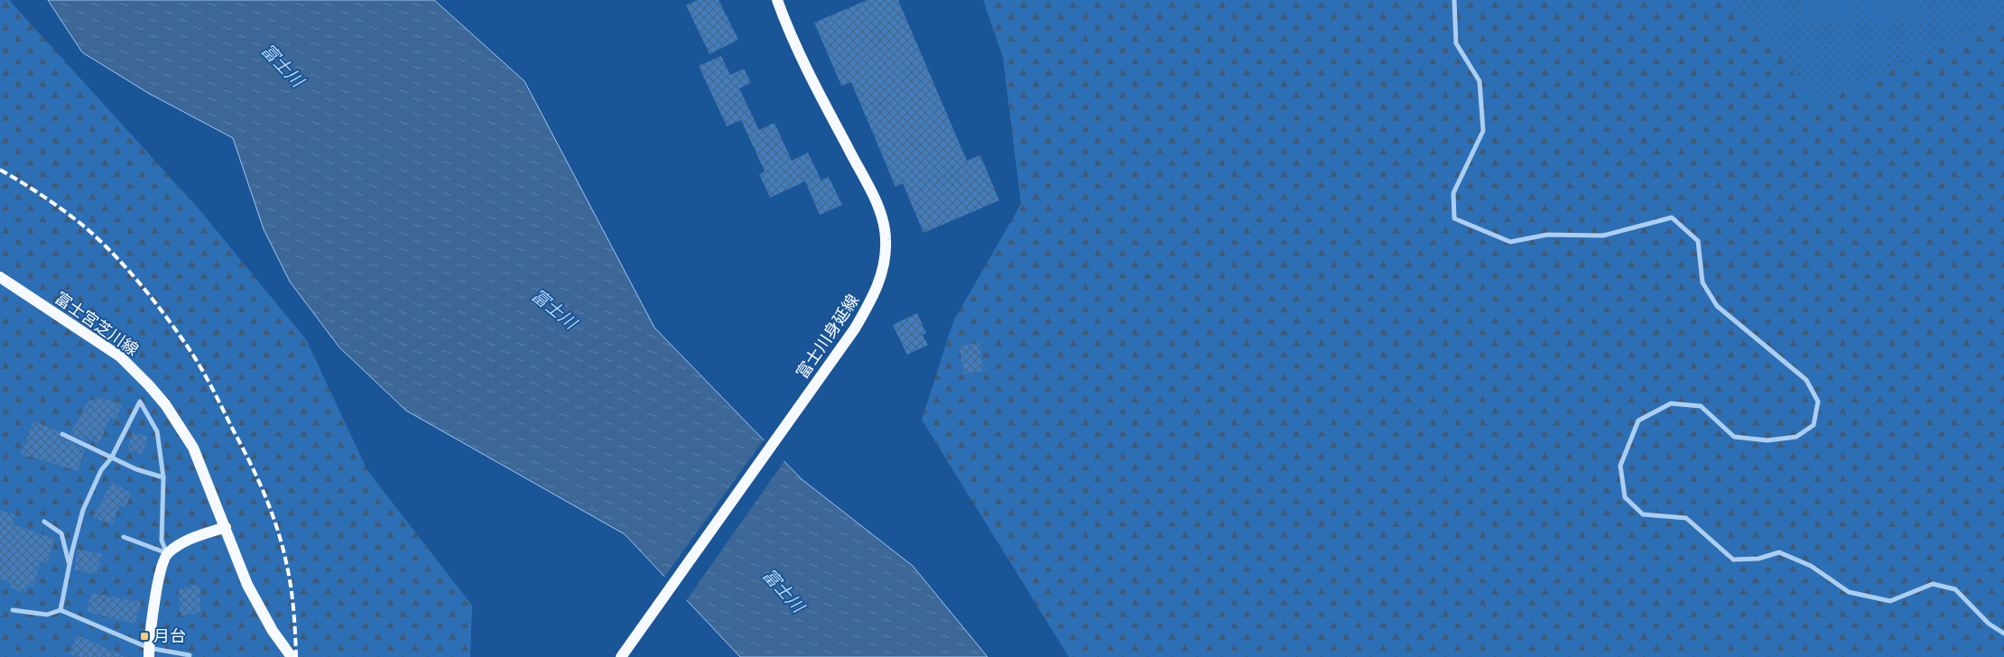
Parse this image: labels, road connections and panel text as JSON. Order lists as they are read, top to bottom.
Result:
{
  "streets": {
    "main road": ["富士宮芝川線", "富士川身延線"]
  },
  "water": ["富士川"],
  "places": {
    "transit": ["月台"]
  }
}
